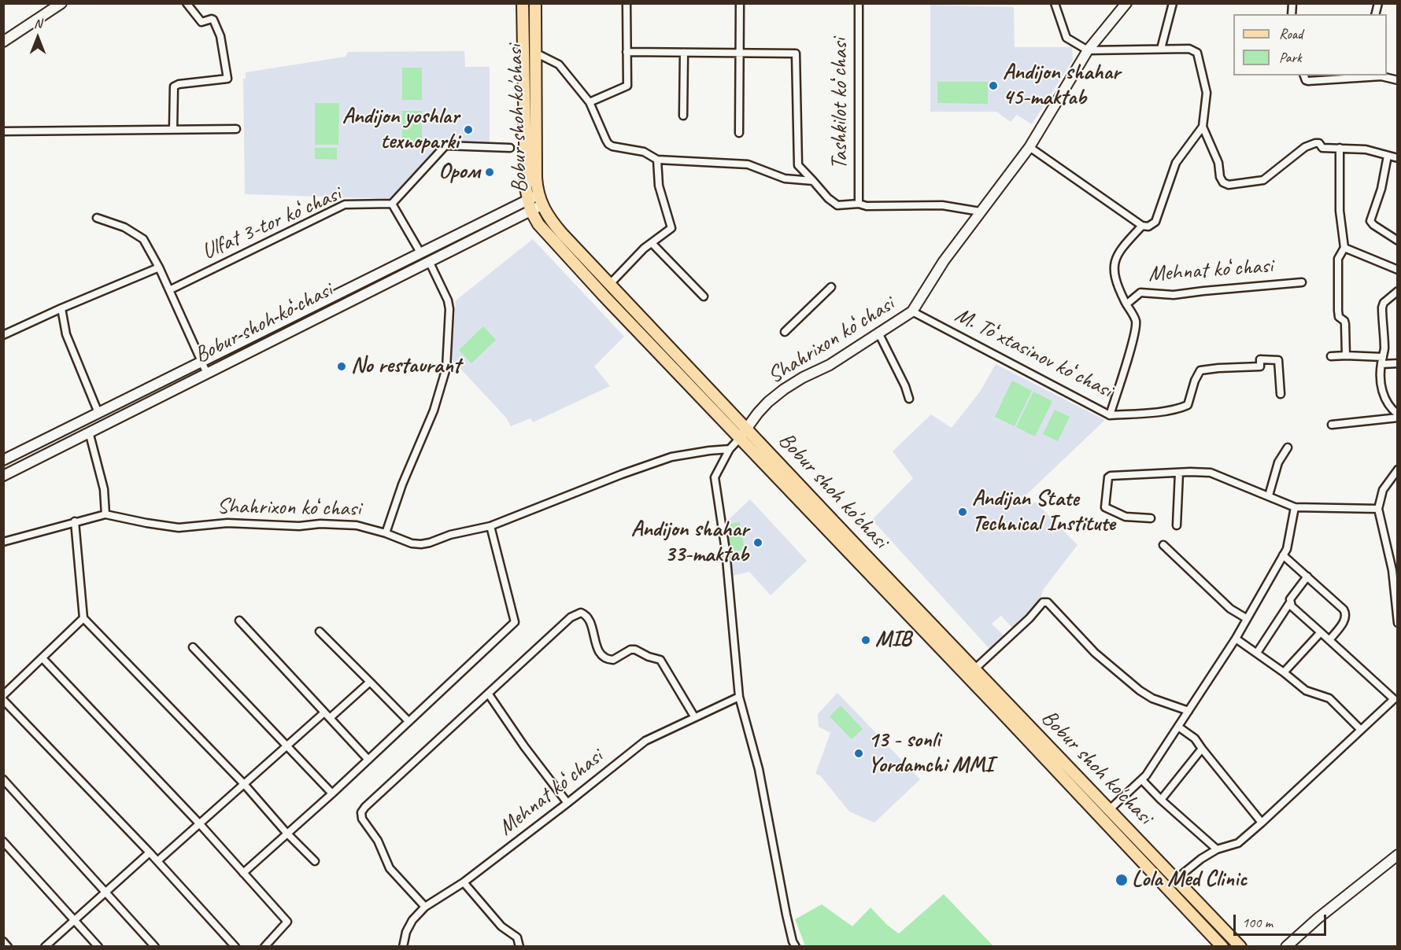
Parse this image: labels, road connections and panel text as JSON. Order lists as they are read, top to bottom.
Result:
{
  "streets": {
    "main road": ["Bobur shoh ko'chasi", "Bobur shoh koʻchasi", "Shahrixon koʻchasi"],
    "street": [
      "Tashkilot koʻchasi",
      "Ulfat 3-tor koʻchasi",
      "Mehnat koʻchasi",
      "M. Toʻxtasinov koʻchasi"
    ]
  },
  "crossings": [
    ["Bobur shoh ko'chasi", "Bobur shoh koʻchasi"],
    ["Bobur shoh ko'chasi", "Shahrixon koʻchasi"],
    ["Mehnat koʻchasi", "M. Toʻxtasinov koʻchasi"],
    ["Shahrixon koʻchasi", "M. Toʻxtasinov koʻchasi"]
  ],
  "places": [
    "Andijon shahar 45-maktab",
    "Andijon yoshlar texnoparki",
    "Ором",
    "No restaurant",
    "Andijan State Technical Institute",
    "Andijon shahar 33-maktab",
    "MIB",
    "13 - sonli Yordamchi MMI",
    "Lola Med Clinic"
  ],
  "legend": ["Road", "Park"],
  "scale_bar": "100 m",
  "north": "top"
}
